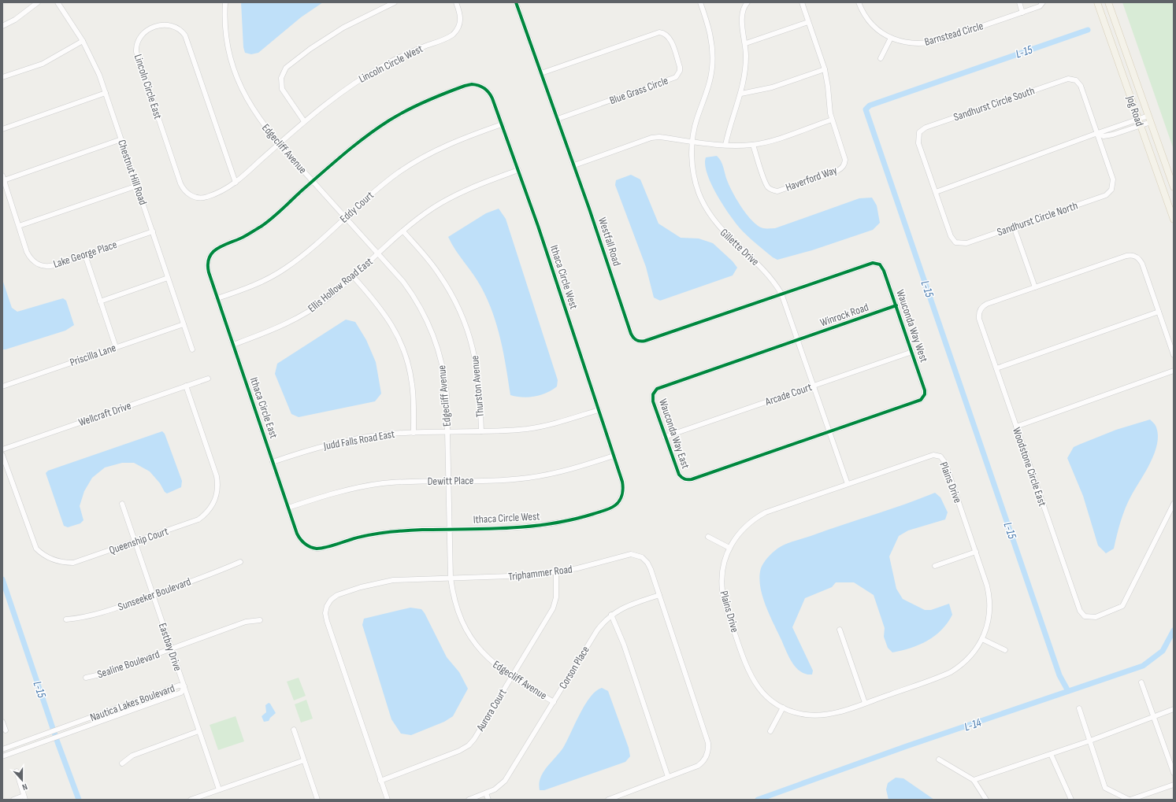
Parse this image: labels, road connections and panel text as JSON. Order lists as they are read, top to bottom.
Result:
{
  "streets": {
    "main road": ["Jog Road"],
    "street": [
      "Barnstead Circle",
      "Lincoln Circle West",
      "Lincoln Circle East",
      "Blue Grass Circle",
      "Sandhurst Circle South",
      "Edgecliff Avenue",
      "Chestnut Hill Road",
      "Haverford Way",
      "Eddy Court",
      "Sandhurst Circle North",
      "Westfall Road",
      "Gillette Drive",
      "Lake George Place",
      "Ithaca Circle West",
      "Ellis Hollow Road East",
      "Winrock Road",
      "Wauconda Way West",
      "Priscilla Lane",
      "Thurston Avenue",
      "Arcade Court",
      "Ithaca Circle East",
      "Wellcraft Drive",
      "Wauconda Way East",
      "Judd Falls Road East",
      "Woodstone Circle East",
      "Dewitt Place",
      "Plains Drive",
      "Queenship Court",
      "Triphammer Road",
      "Sunseeker Boulevard",
      "Eastbay Drive",
      "Sealine Boulevard",
      "Corson Place",
      "Nautica Lakes Boulevard",
      "Aurora Court"
    ]
  },
  "crossings": [
    ["Lincoln Circle West", "Lincoln Circle East"],
    ["Lincoln Circle West", "Edgecliff Avenue"],
    ["Lincoln Circle East", "Edgecliff Avenue"],
    ["Blue Grass Circle", "Westfall Road"],
    ["Sandhurst Circle South", "Sandhurst Circle North"],
    ["Edgecliff Avenue", "Eddy Court"],
    ["Edgecliff Avenue", "Ithaca Circle West"],
    ["Edgecliff Avenue", "Ellis Hollow Road East"],
    ["Edgecliff Avenue", "Ithaca Circle East"],
    ["Edgecliff Avenue", "Judd Falls Road East"],
    ["Edgecliff Avenue", "Dewitt Place"],
    ["Edgecliff Avenue", "Triphammer Road"],
    ["Edgecliff Avenue", "Corson Place"],
    ["Edgecliff Avenue", "Aurora Court"],
    ["Chestnut Hill Road", "Lake George Place"],
    ["Chestnut Hill Road", "Priscilla Lane"],
    ["Eddy Court", "Ithaca Circle West"],
    ["Eddy Court", "Ithaca Circle East"],
    ["Westfall Road", "Gillette Drive"],
    ["Westfall Road", "Wauconda Way West"],
    ["Gillette Drive", "Winrock Road"],
    ["Gillette Drive", "Wauconda Way West"],
    ["Gillette Drive", "Arcade Court"],
    ["Gillette Drive", "Wauconda Way East"],
    ["Gillette Drive", "Plains Drive"],
    ["Ithaca Circle West", "Ellis Hollow Road East"],
    ["Ithaca Circle West", "Ithaca Circle East"],
    ["Ithaca Circle West", "Judd Falls Road East"],
    ["Ithaca Circle West", "Dewitt Place"],
    ["Ellis Hollow Road East", "Thurston Avenue"],
    ["Ellis Hollow Road East", "Ithaca Circle East"],
    ["Winrock Road", "Wauconda Way West"],
    ["Winrock Road", "Wauconda Way East"],
    ["Wauconda Way West", "Arcade Court"],
    ["Wauconda Way West", "Wauconda Way East"],
    ["Thurston Avenue", "Judd Falls Road East"],
    ["Arcade Court", "Wauconda Way East"],
    ["Ithaca Circle East", "Judd Falls Road East"],
    ["Ithaca Circle East", "Dewitt Place"],
    ["Wellcraft Drive", "Queenship Court"],
    ["Queenship Court", "Eastbay Drive"],
    ["Triphammer Road", "Corson Place"],
    ["Triphammer Road", "Aurora Court"],
    ["Sunseeker Boulevard", "Eastbay Drive"],
    ["Eastbay Drive", "Sealine Boulevard"],
    ["Eastbay Drive", "Nautica Lakes Boulevard"]
  ],
  "water": ["L-15", "L-14"],
  "north": "bottom"
}
